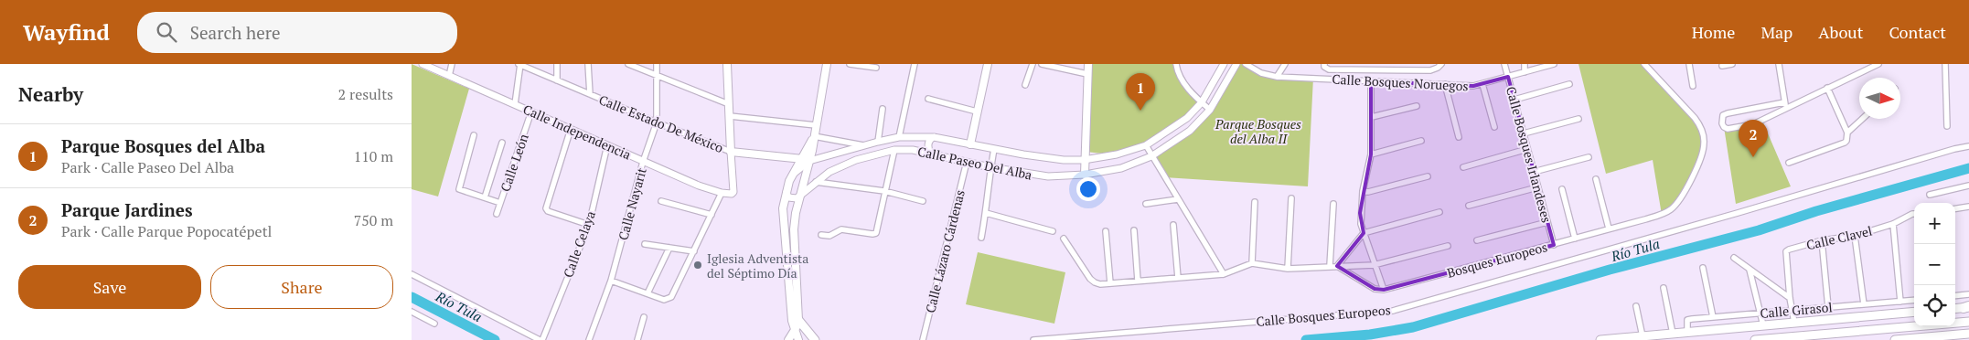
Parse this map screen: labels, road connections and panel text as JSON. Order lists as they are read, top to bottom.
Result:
{
  "streets": {
    "main road": ["Calle Estado De México"],
    "street": [
      "Calle Bosques Noruegos",
      "Calle Independencia",
      "Calle Bosques Irlandeses",
      "Calle León",
      "Calle Paseo Del Alba",
      "Calle Nayarit",
      "Calle Clavel",
      "Calle Celaya",
      "Calle Lázaro Cárdenas",
      "Bosques Europeos",
      "Calle Girasol",
      "Calle Bosques Europeos"
    ]
  },
  "crossings": [
    ["Calle Bosques Noruegos", "Calle Bosques Irlandeses"],
    ["Calle Estado De México", "Calle Independencia"],
    ["Calle Estado De México", "Calle Paseo Del Alba"],
    ["Calle Estado De México", "Calle Nayarit"],
    ["Calle Independencia", "Calle León"],
    ["Calle Independencia", "Calle Nayarit"],
    ["Calle Independencia", "Calle Celaya"],
    ["Calle Bosques Irlandeses", "Bosques Europeos"],
    ["Calle Paseo Del Alba", "Calle Lázaro Cárdenas"]
  ],
  "water": ["Río Tula"],
  "parks": ["Parque Bosques del Alba II"],
  "places": ["Iglesia Adventista del Séptimo Día"],
  "north": "right",
  "page": {
    "header": "Wayfind",
    "search": "Search here",
    "nav": [
      "Home",
      "Map",
      "About",
      "Contact"
    ],
    "heading": ["Nearby", "2 results"],
    "pins": ["1", "2"],
    "list": [
      {
        "mark": "1",
        "name": "Parque Bosques del Alba",
        "note": "Park · Calle Paseo Del Alba",
        "value": "110 m"
      },
      {
        "mark": "2",
        "name": "Parque Jardines",
        "note": "Park · Calle Parque Popocatépetl",
        "value": "750 m"
      }
    ],
    "map_buttons": ["+", "−"],
    "buttons": ["Save", "Share"]
  }
}
